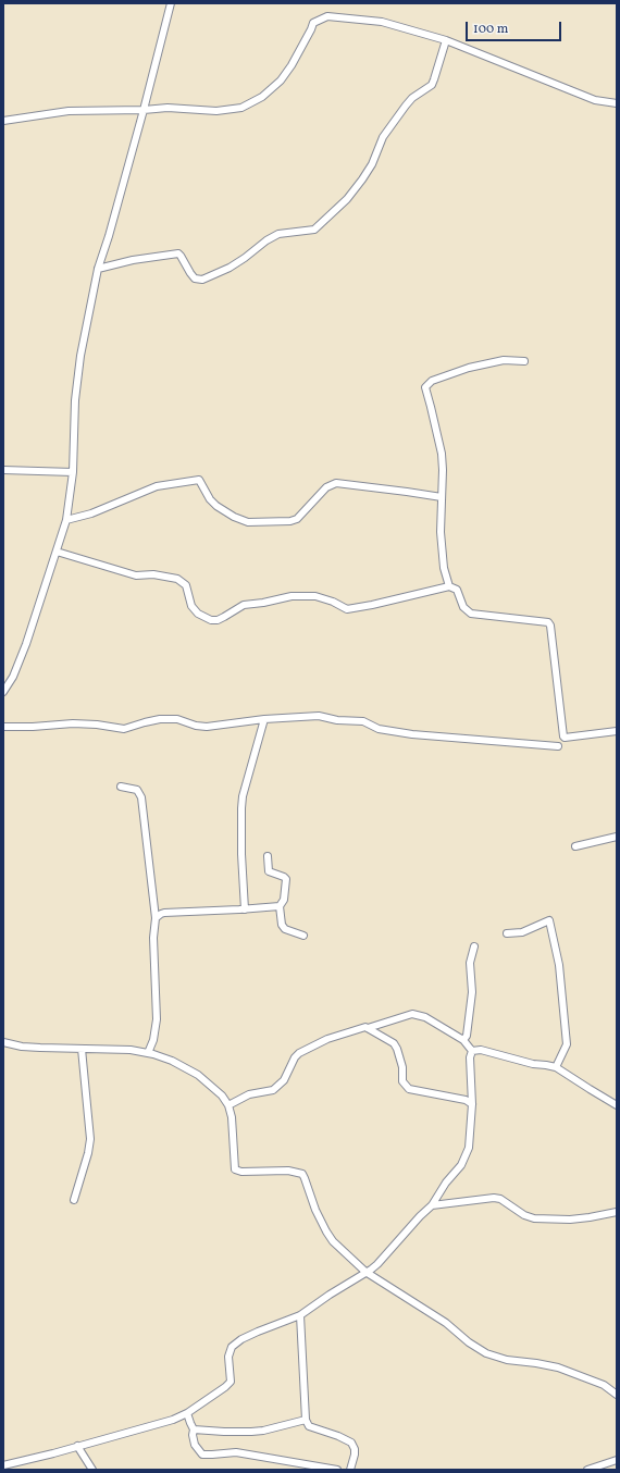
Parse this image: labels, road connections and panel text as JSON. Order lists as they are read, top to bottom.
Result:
{
  "scale_bar": "100 m"
}
